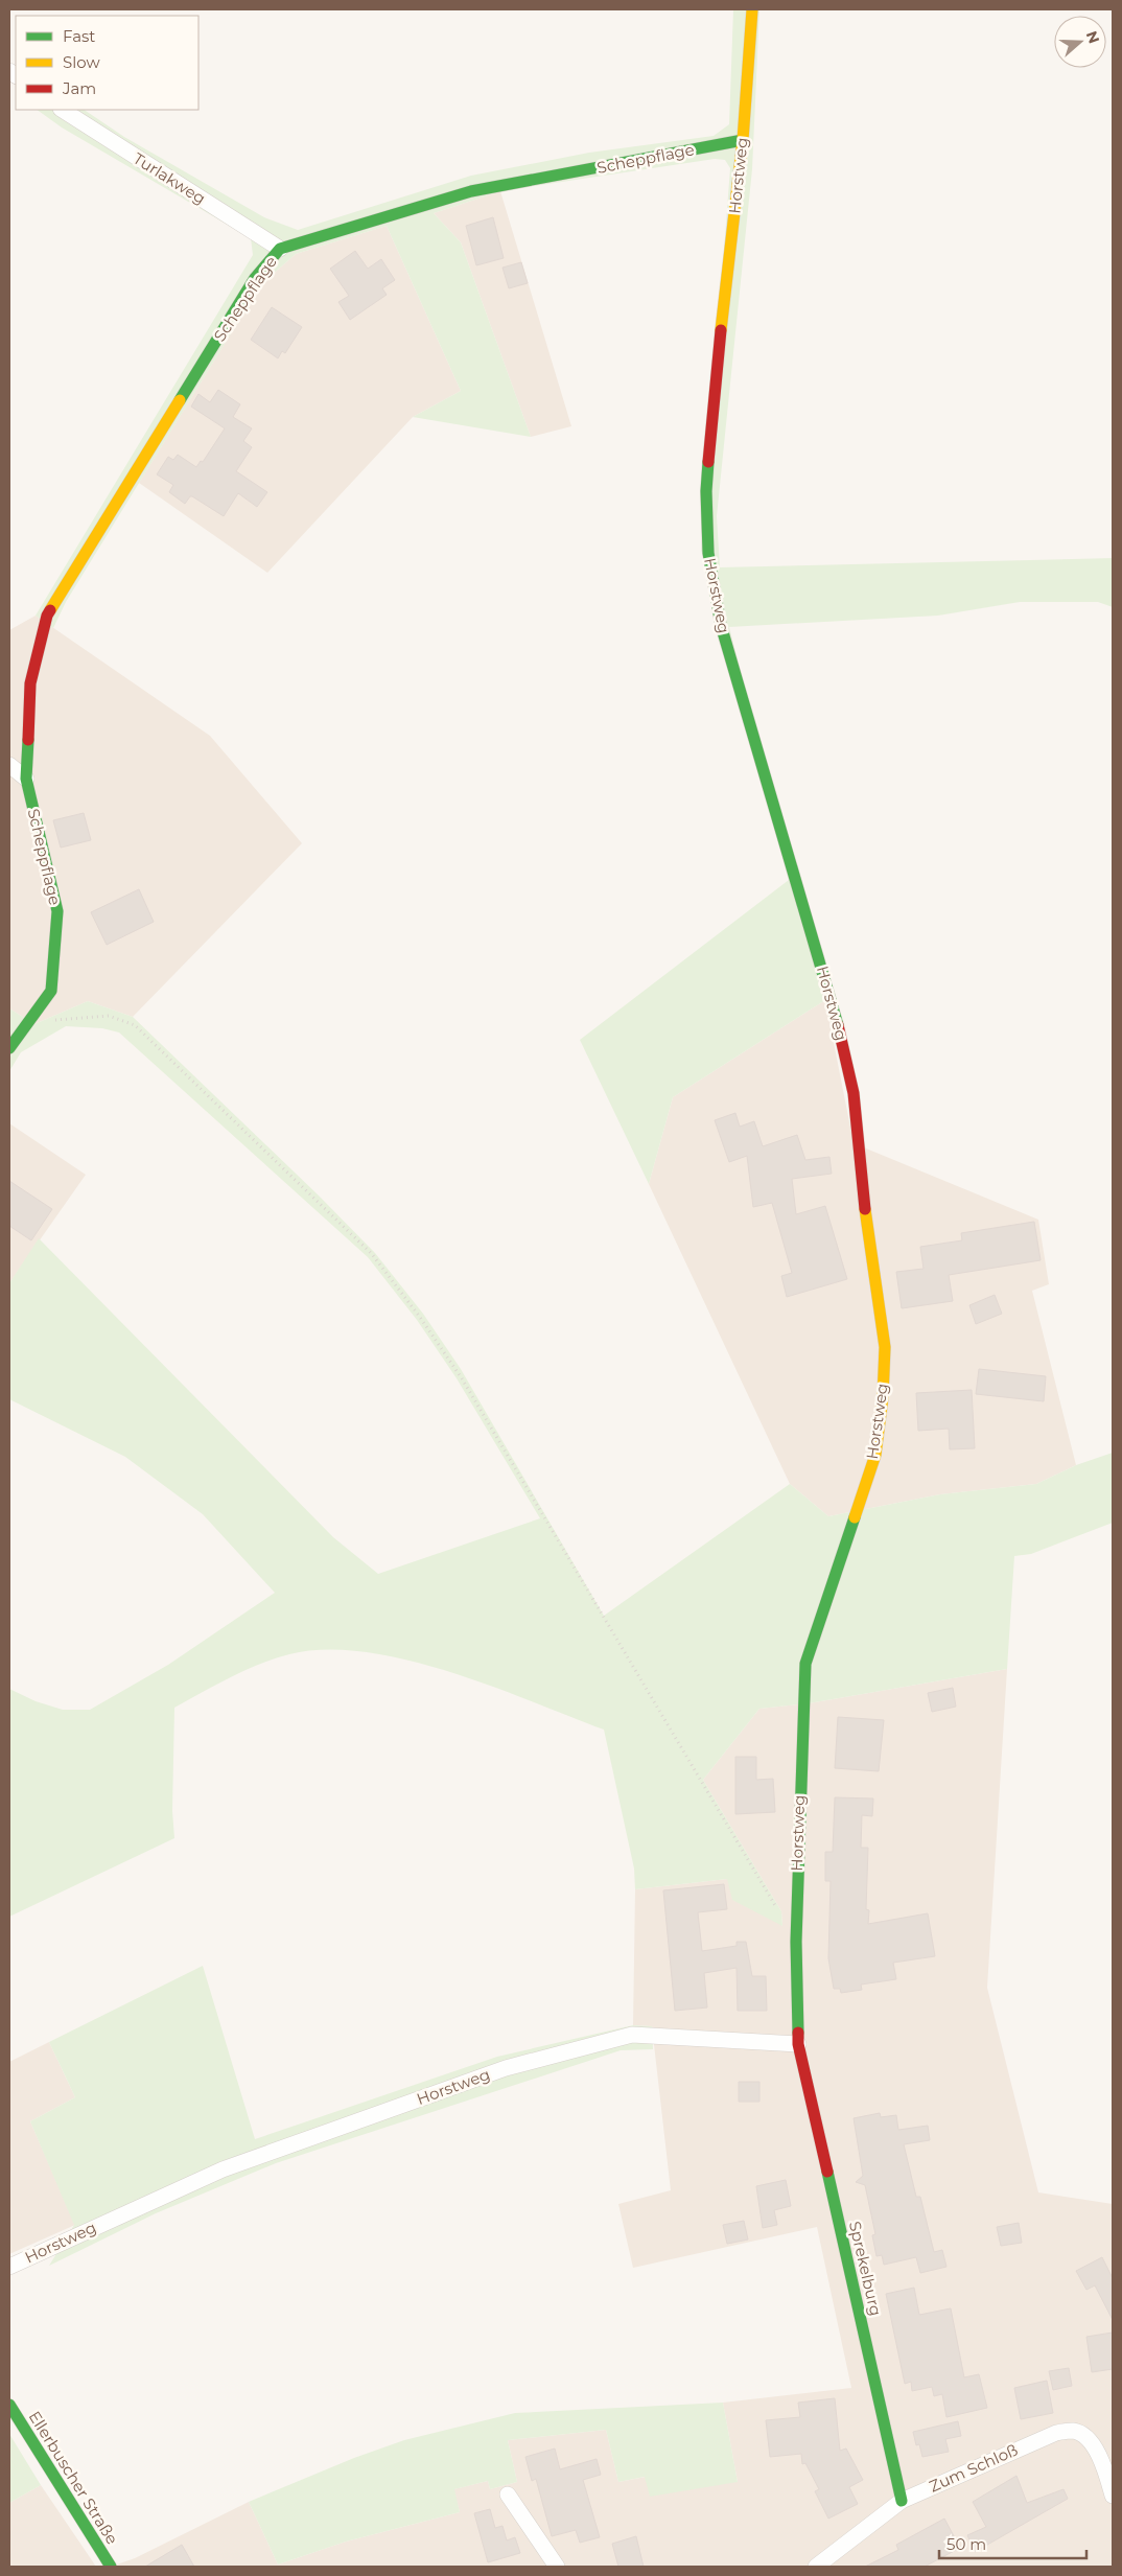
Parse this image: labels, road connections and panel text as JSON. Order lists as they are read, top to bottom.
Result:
{
  "streets": {
    "street": [
      "Scheppflage",
      "Horstweg",
      "Turlakweg",
      "Sprekelburg",
      "Zum Schloß",
      "Ellerbuscher Straße"
    ]
  },
  "crossings": [
    ["Scheppflage", "Horstweg"],
    ["Scheppflage", "Turlakweg"],
    ["Horstweg", "Sprekelburg"],
    ["Sprekelburg", "Zum Schloß"]
  ],
  "legend": ["Fast", "Slow", "Jam"],
  "scale_bar": "50 m",
  "north": "right"
}
